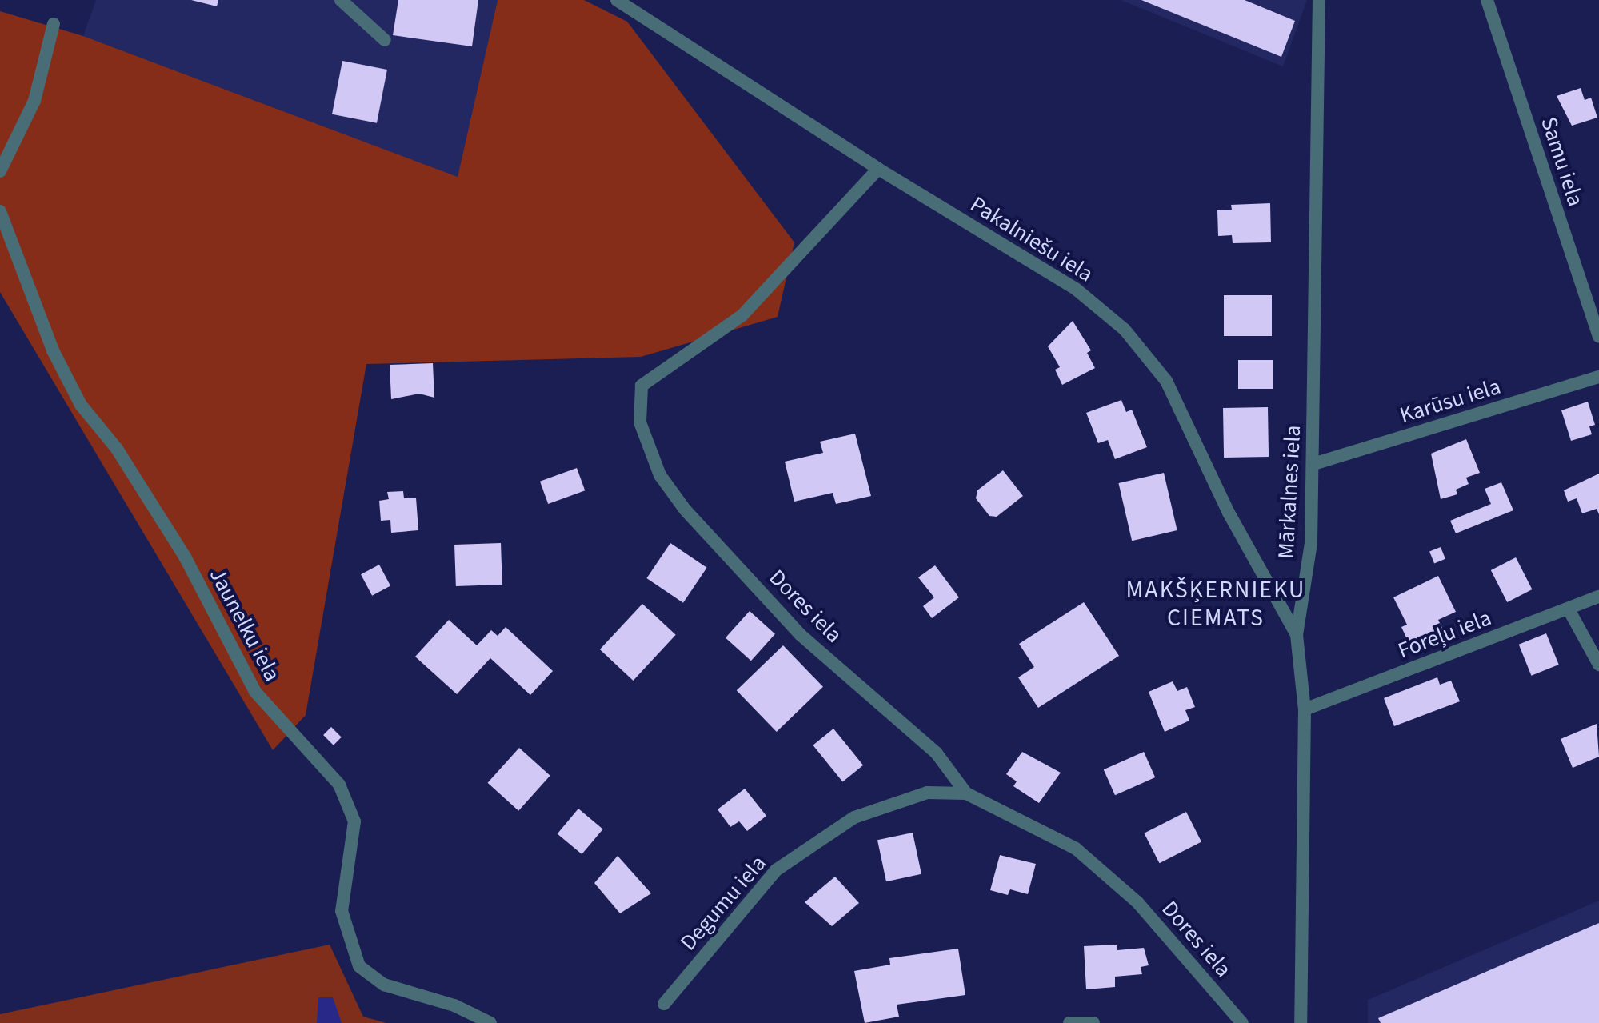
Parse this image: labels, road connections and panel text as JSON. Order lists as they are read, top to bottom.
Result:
{
  "streets": {
    "street": [
      "Samu iela",
      "Pakalniešu iela",
      "Karūsu iela",
      "Mārkalnes iela",
      "Dores iela",
      "Jaunelku iela",
      "Foreļu iela",
      "Degumu iela"
    ]
  },
  "crossings": [
    ["Pakalniešu iela", "Mārkalnes iela"],
    ["Pakalniešu iela", "Dores iela"],
    ["Karūsu iela", "Mārkalnes iela"],
    ["Mārkalnes iela", "Foreļu iela"],
    ["Dores iela", "Degumu iela"]
  ],
  "districts": ["MAKŠĶERNIEKU CIEMATS"]
}
